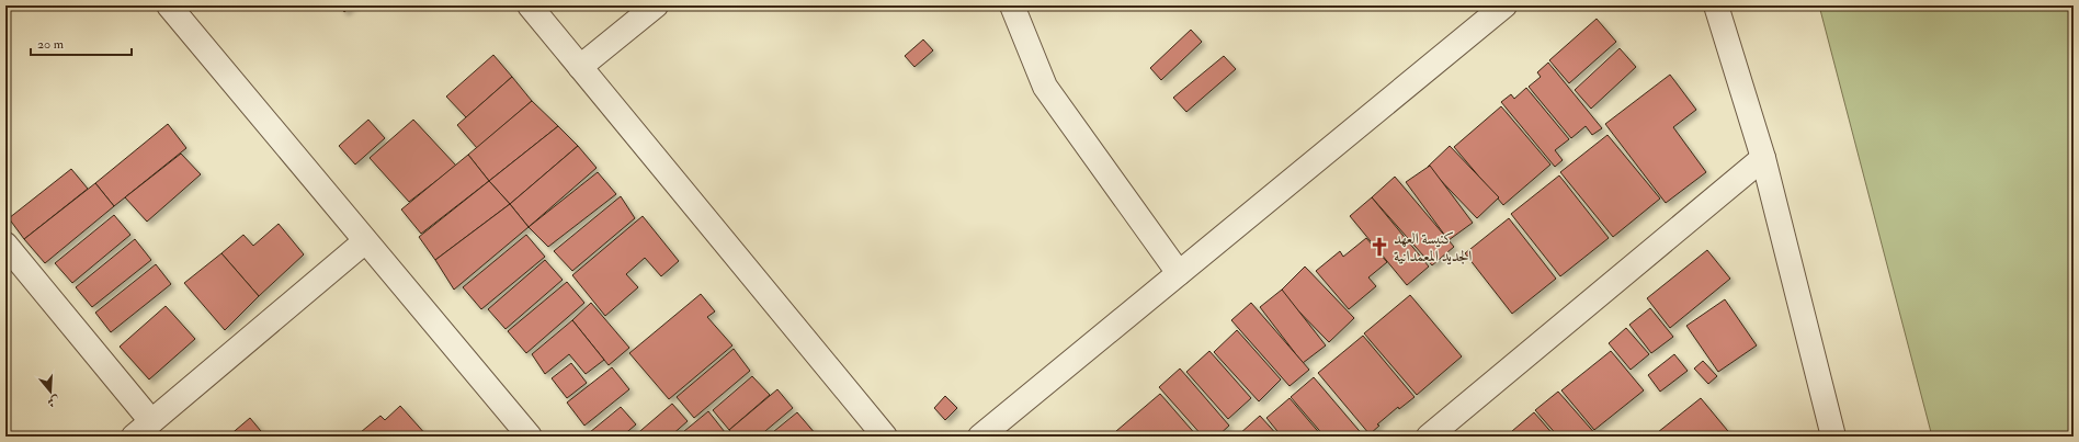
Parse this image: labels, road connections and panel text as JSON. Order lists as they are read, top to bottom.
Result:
{
  "places": {
    "church": ["كنيسة العهد الجديد المعمدانية"]
  },
  "scale_bar": "20 m",
  "north": "bottom"
}
